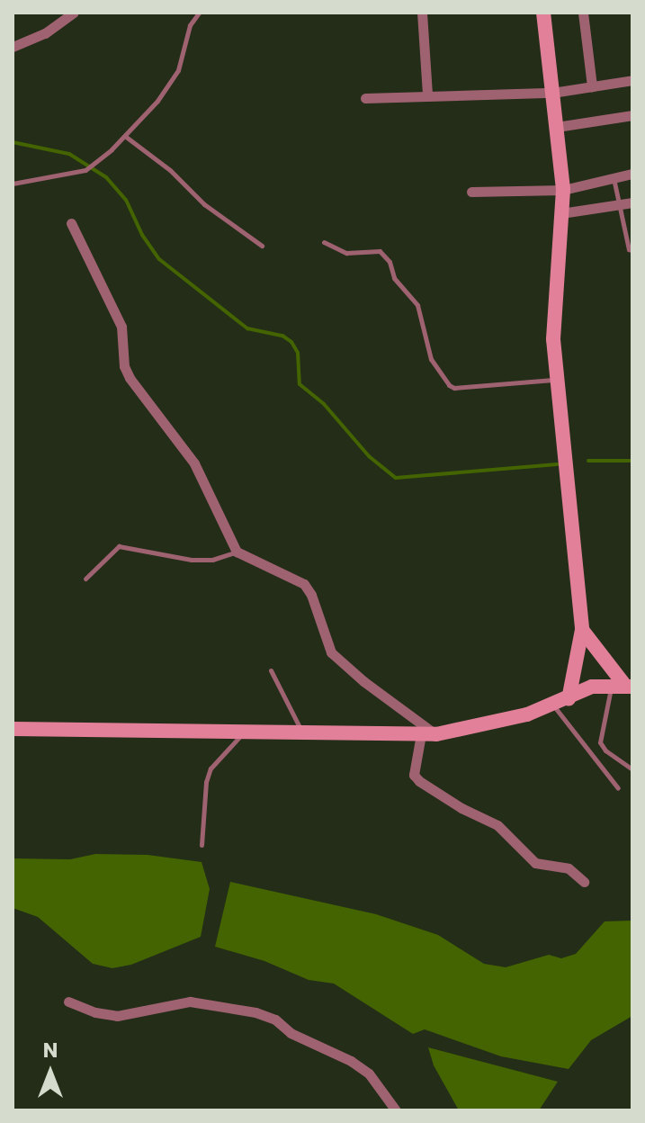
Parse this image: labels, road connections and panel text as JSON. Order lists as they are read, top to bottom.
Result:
{
  "north": "top"
}
